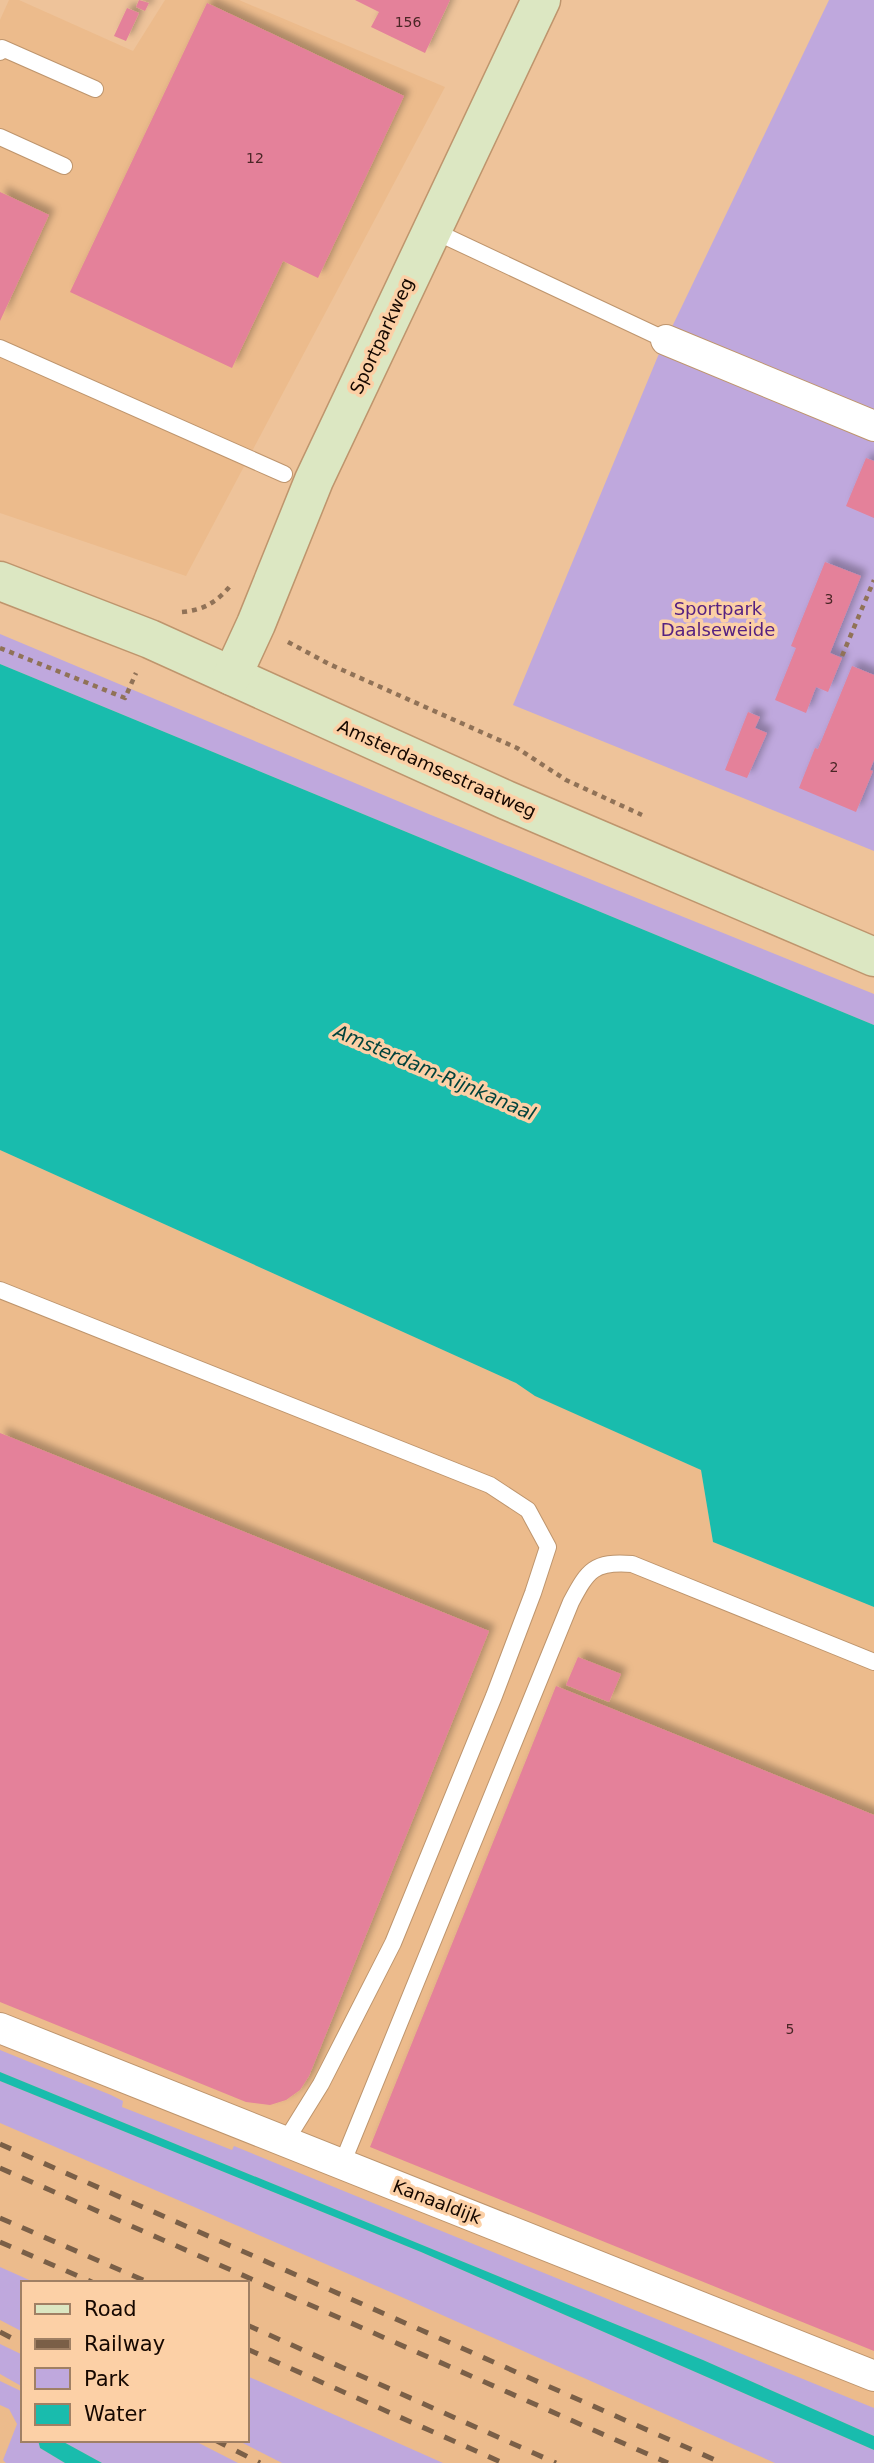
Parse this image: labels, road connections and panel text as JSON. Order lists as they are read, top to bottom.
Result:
{
  "streets": {
    "main road": ["Sportparkweg", "Amsterdamsestraatweg"],
    "street": ["Kanaaldijk"]
  },
  "crossings": [
    ["Sportparkweg", "Amsterdamsestraatweg"]
  ],
  "water": ["Amsterdam-Rijnkanaal"],
  "parks": ["Sportpark Daalseweide"],
  "house_numbers": [
    "156",
    "12",
    "3",
    "2",
    "5"
  ],
  "legend": [
    "Road",
    "Railway",
    "Park",
    "Water"
  ]
}
